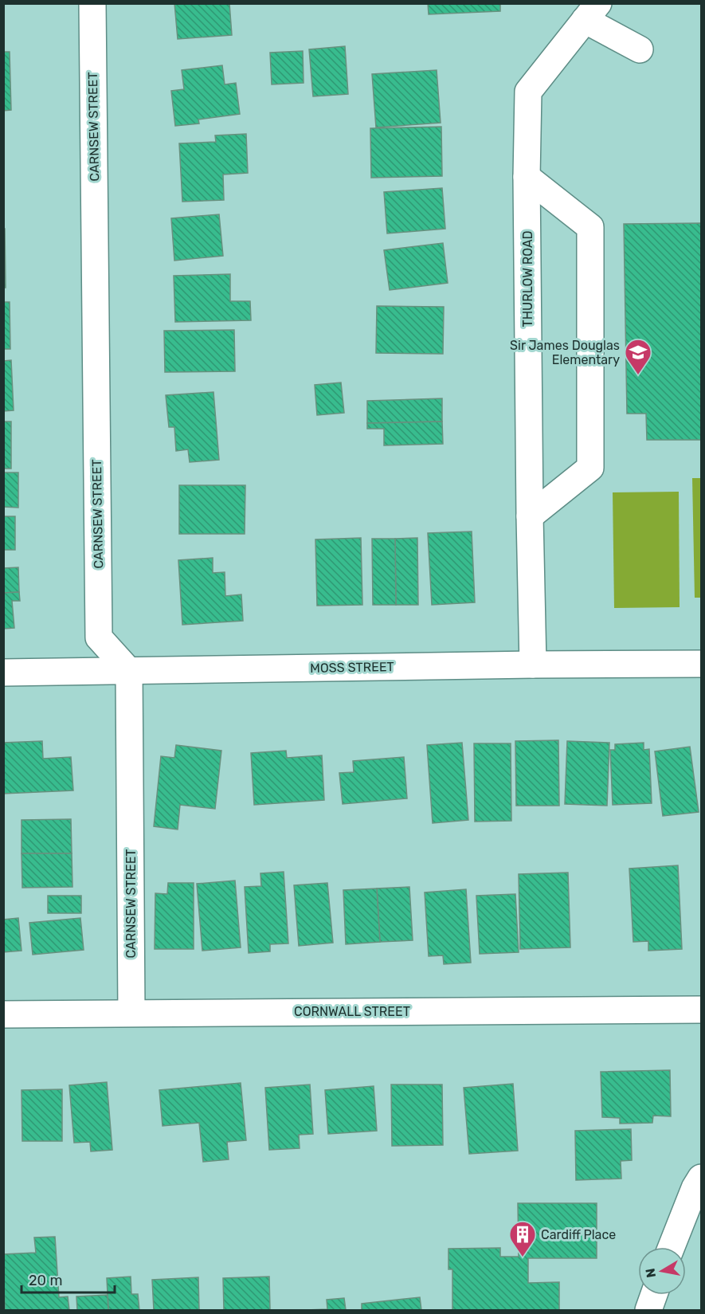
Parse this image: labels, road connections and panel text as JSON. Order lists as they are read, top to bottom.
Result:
{
  "streets": {
    "street": [
      "CARNSEW STREET",
      "THURLOW ROAD",
      "MOSS STREET",
      "CORNWALL STREET"
    ]
  },
  "crossings": [
    ["CARNSEW STREET", "MOSS STREET"],
    ["CARNSEW STREET", "CORNWALL STREET"],
    ["THURLOW ROAD", "MOSS STREET"]
  ],
  "places": {
    "school or university": ["Sir James Douglas Elementary"],
    "building": ["Cardiff Place"]
  },
  "scale_bar": "20 m",
  "north": "left"
}
